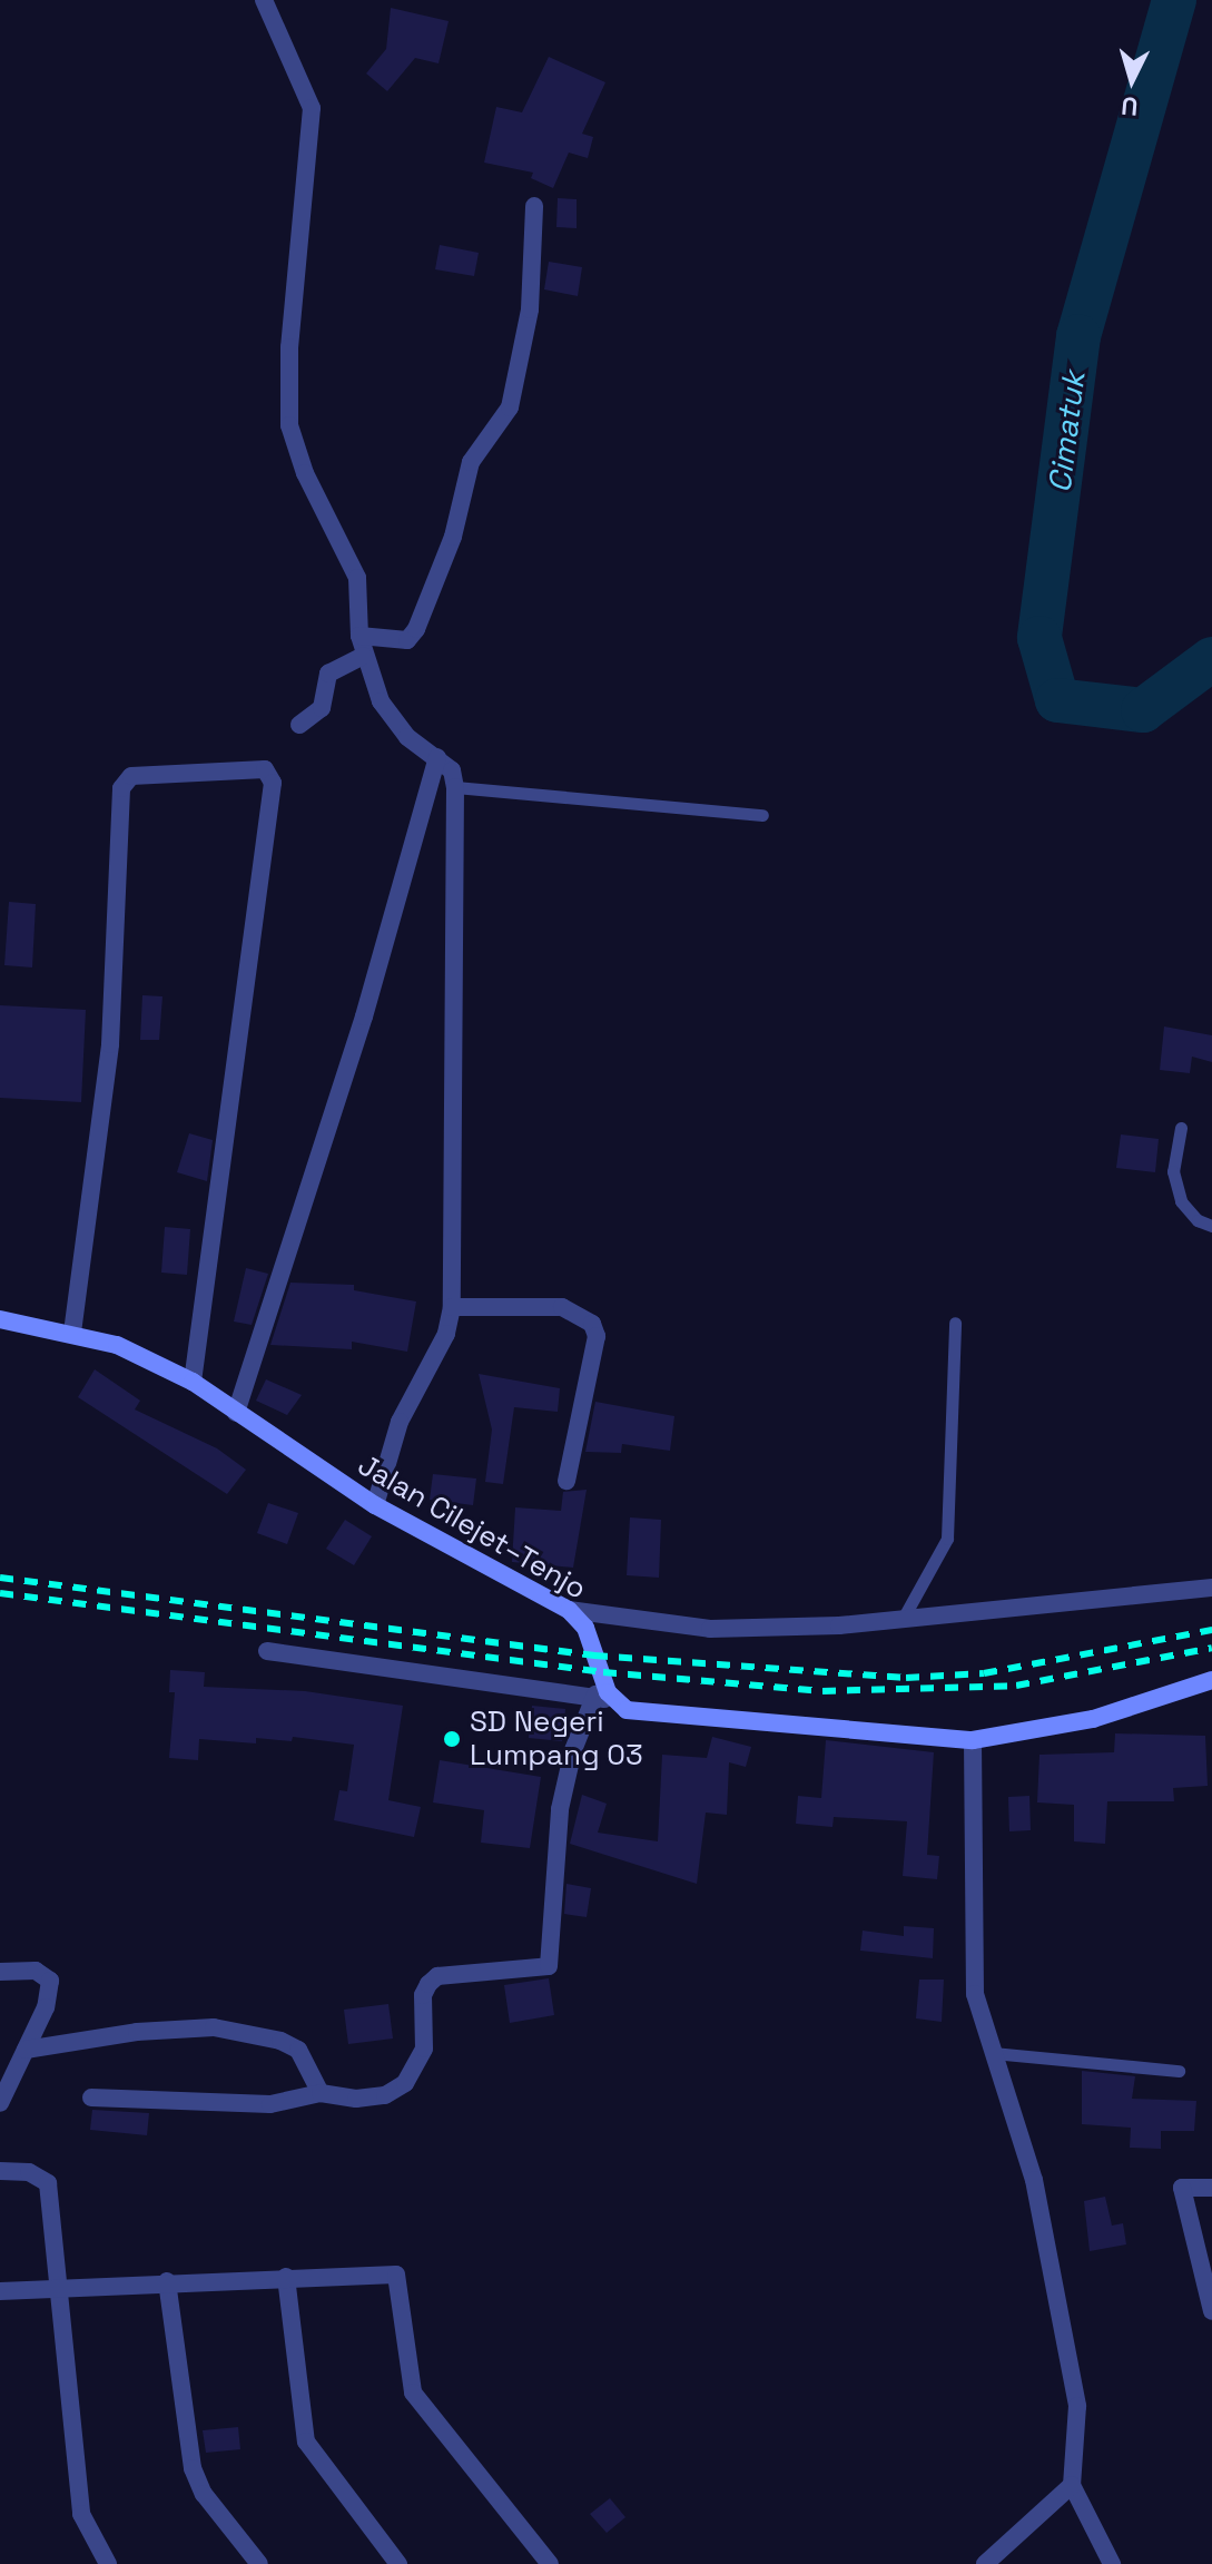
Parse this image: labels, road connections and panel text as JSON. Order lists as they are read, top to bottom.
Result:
{
  "streets": {
    "main road": ["Jalan Cilejet–Tenjo"]
  },
  "water": ["Cimatuk"],
  "places": ["SD Negeri Lumpang 03"],
  "north": "bottom"
}
